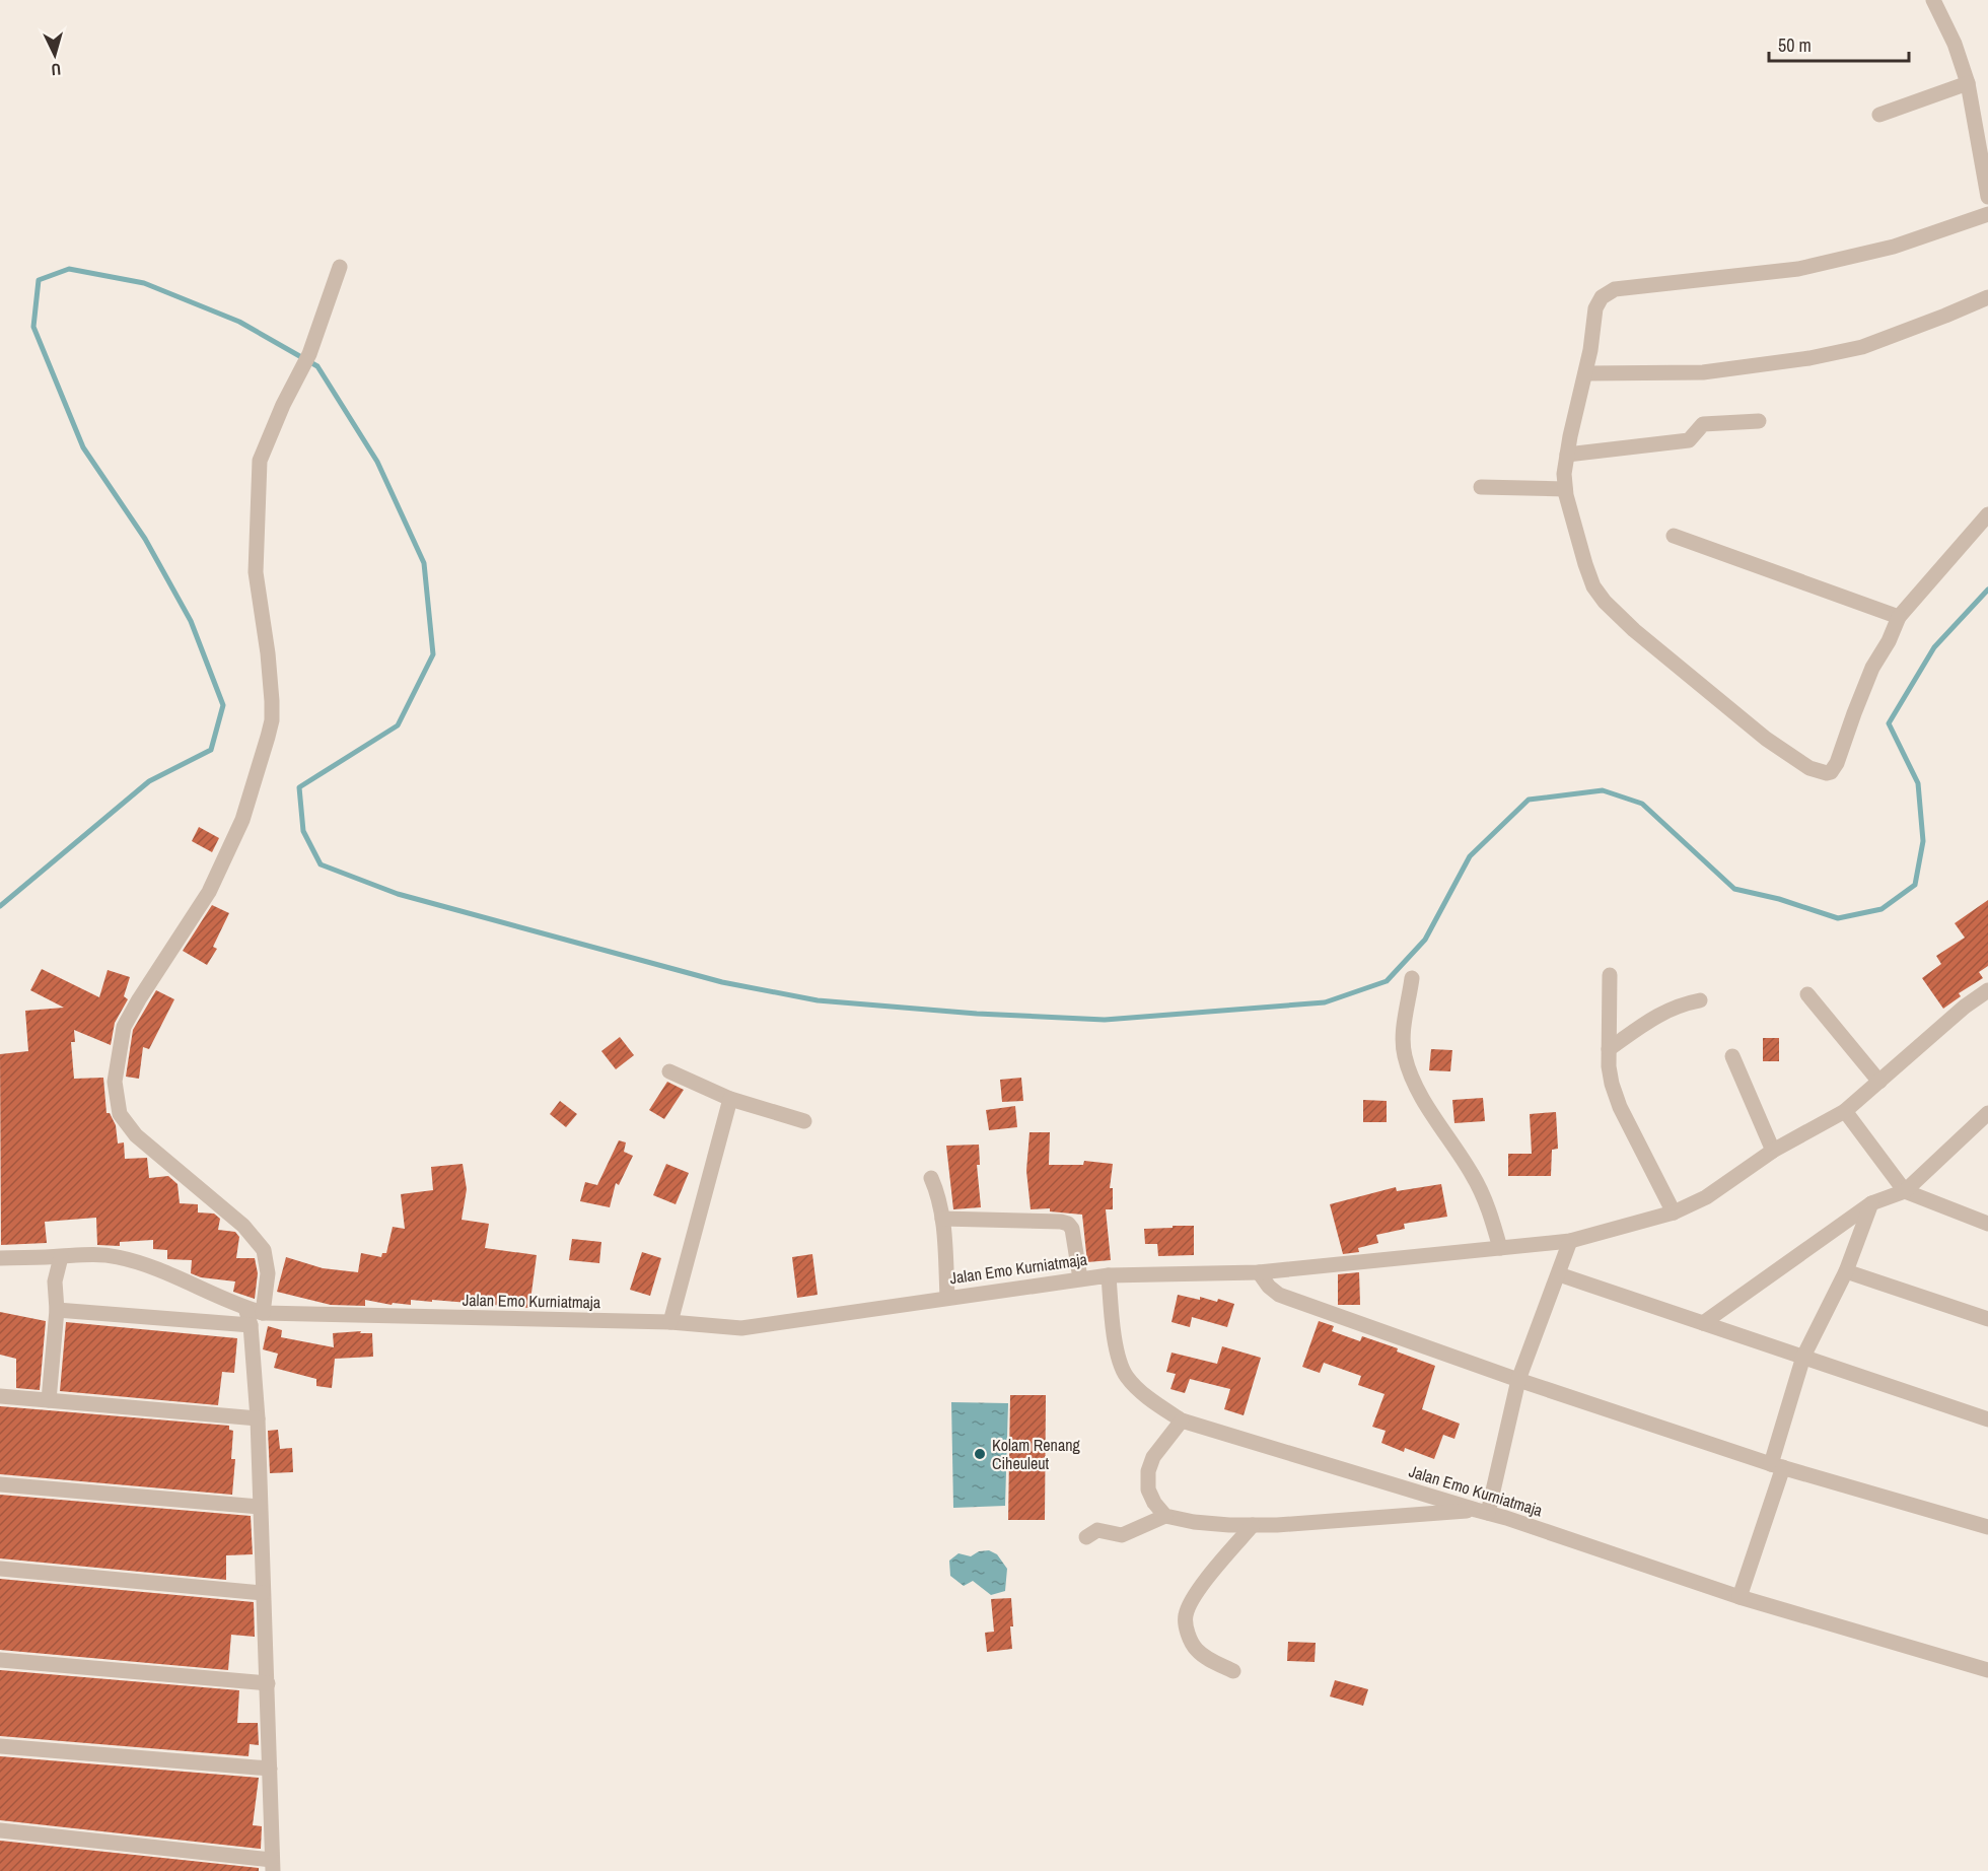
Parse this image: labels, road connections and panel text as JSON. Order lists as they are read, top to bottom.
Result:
{
  "streets": {
    "street": ["Jalan Emo Kurniatmaja"]
  },
  "places": ["Kolam Renang Ciheuleut"],
  "scale_bar": "50 m",
  "north": "bottom"
}
